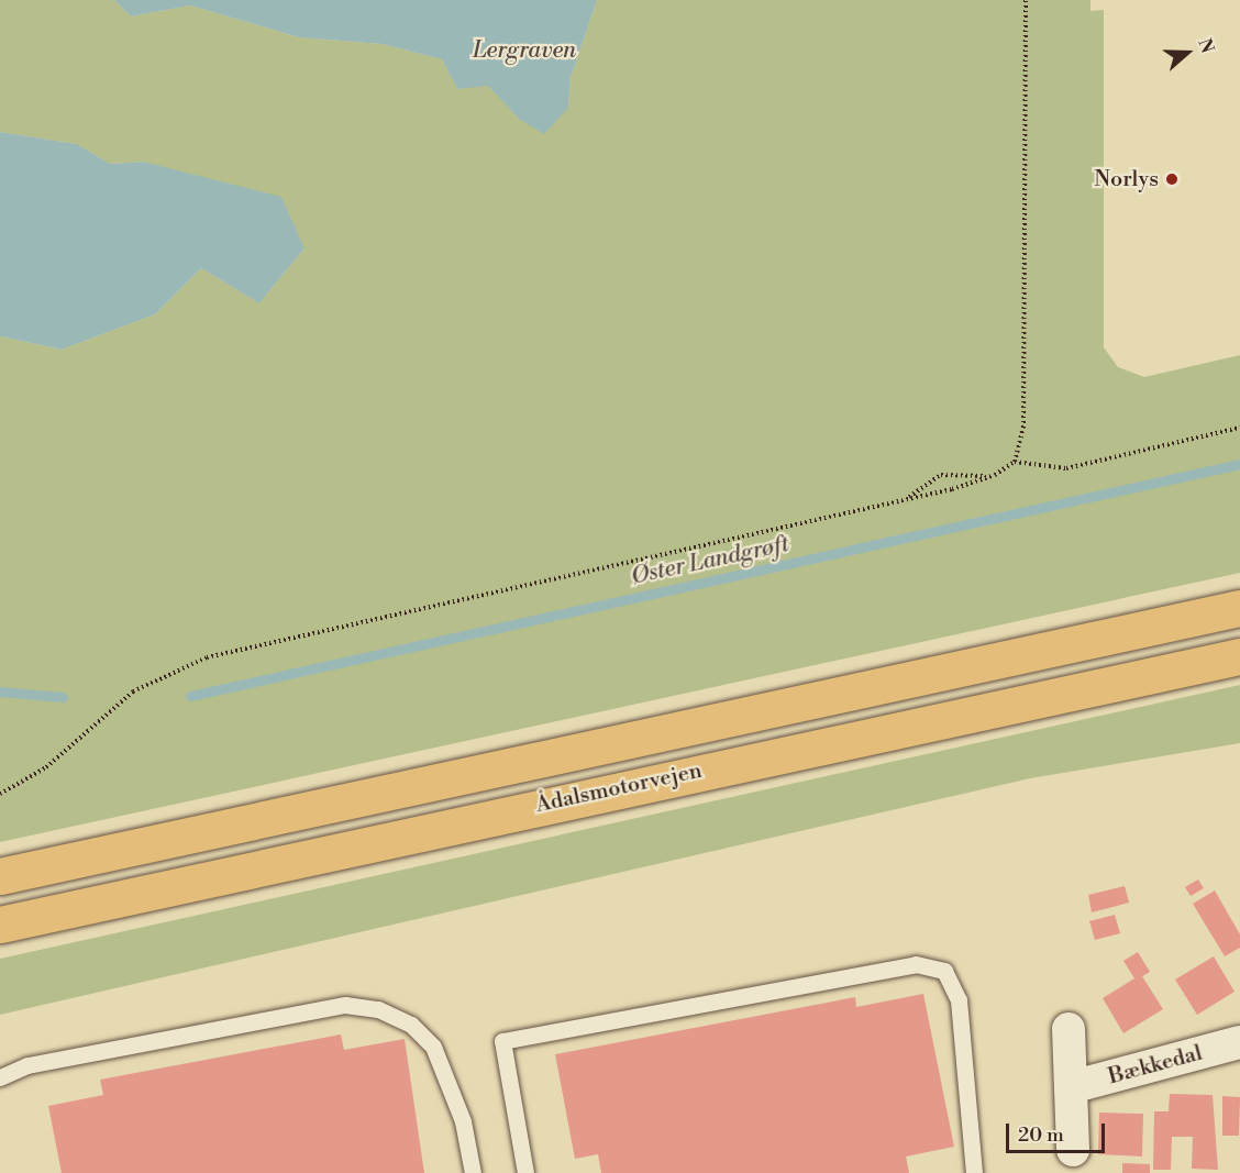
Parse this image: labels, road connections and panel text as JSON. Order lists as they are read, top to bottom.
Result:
{
  "streets": {
    "highway": ["Ådalsmotorvejen"],
    "street": ["Bækkedal"]
  },
  "water": ["Lergraven", "Øster Landgrøft"],
  "places": ["Norlys"],
  "scale_bar": "20 m",
  "north": "right"
}
